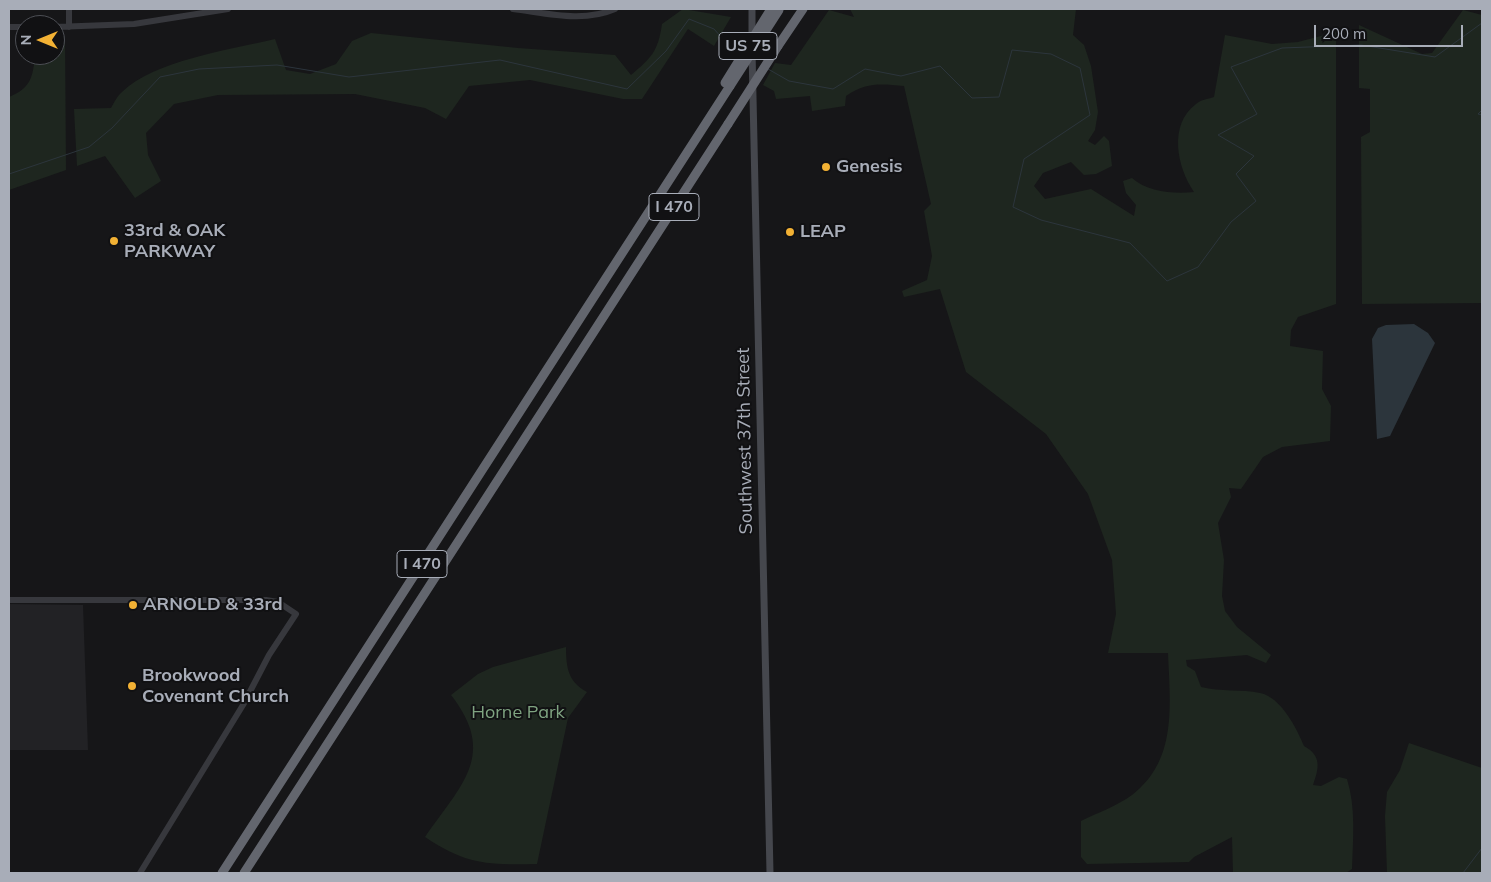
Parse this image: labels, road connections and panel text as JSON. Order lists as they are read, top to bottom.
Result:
{
  "streets": {
    "highway": ["I 470"],
    "main road": ["Southwest 37th Street"]
  },
  "parks": ["Horne Park"],
  "places": [
    "Genesis",
    "LEAP",
    "33rd & OAK PARKWAY",
    "ARNOLD & 33rd",
    "Brookwood Covenant Church"
  ],
  "scale_bar": "200 m",
  "north": "left"
}
